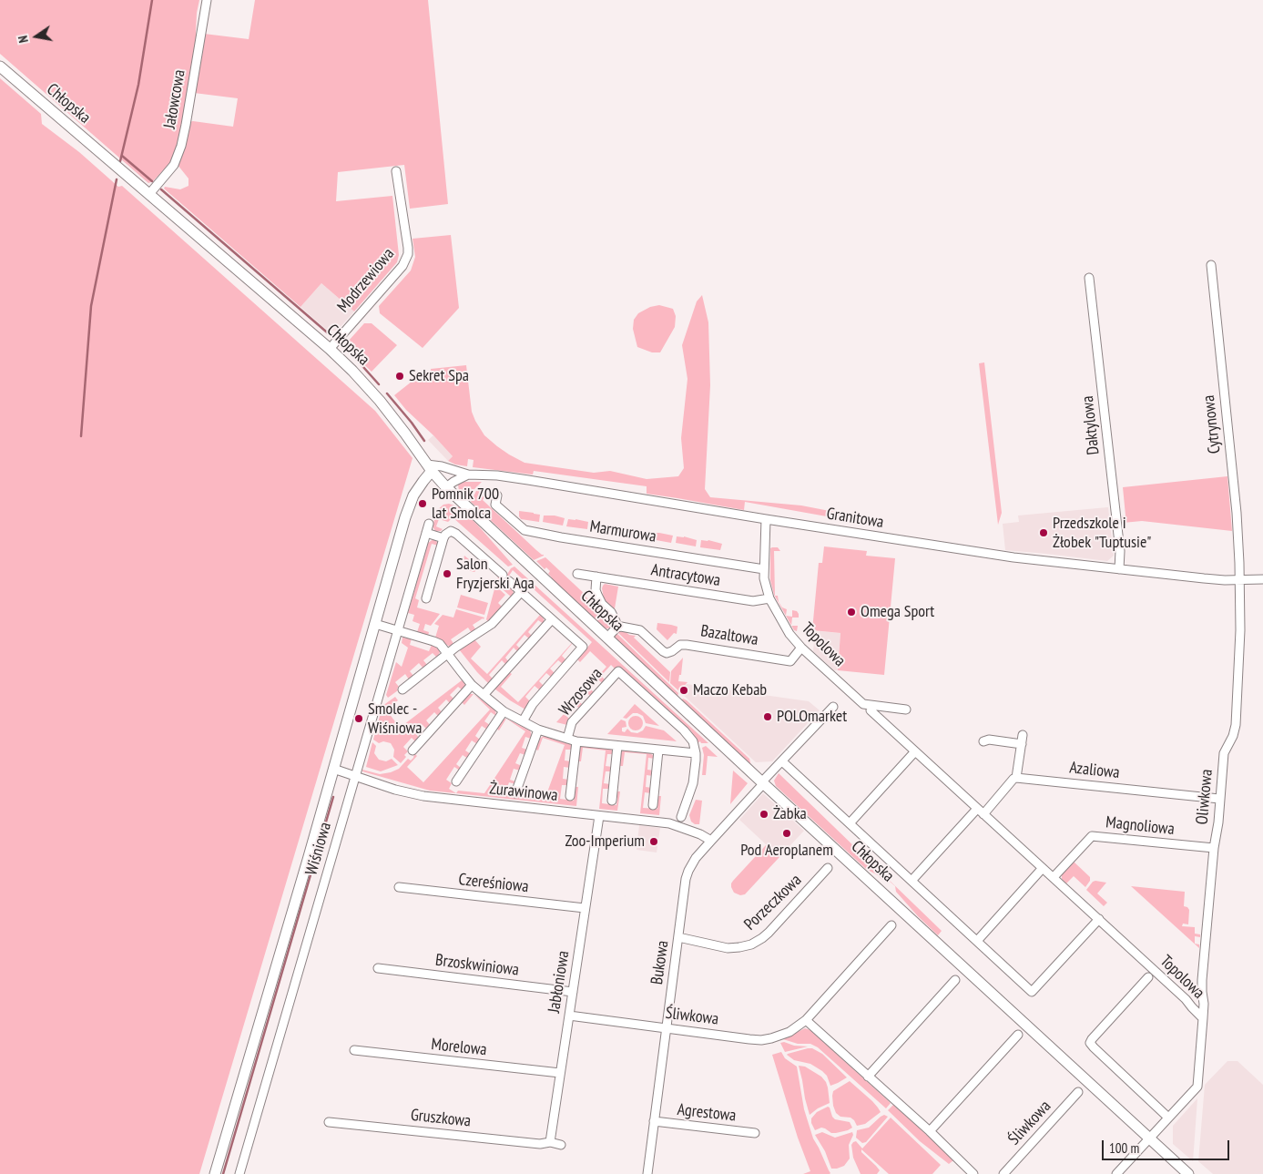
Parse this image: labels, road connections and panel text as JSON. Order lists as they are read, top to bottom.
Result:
{
  "streets": {
    "street": [
      "Jałowcowa",
      "Chłopska",
      "Modrzewiowa",
      "Cytrynowa",
      "Daktylowa",
      "Granitowa",
      "Marmurowa",
      "Antracytowa",
      "Bazaltowa",
      "Topolowa",
      "Wrzosowa",
      "Azaliowa",
      "Żurawinowa",
      "Oliwkowa",
      "Magnoliowa",
      "Wiśniowa",
      "Czereśniowa",
      "Porzeczkowa",
      "Bukowa",
      "Brzoskwiniowa",
      "Jabłoniowa",
      "Śliwkowa",
      "Morelowa",
      "Agrestowa",
      "Gruszkowa"
    ]
  },
  "crossings": [
    ["Jałowcowa", "Chłopska"],
    ["Chłopska", "Modrzewiowa"],
    ["Chłopska", "Granitowa"],
    ["Chłopska", "Topolowa"],
    ["Chłopska", "Bukowa"],
    ["Cytrynowa", "Granitowa"],
    ["Cytrynowa", "Oliwkowa"],
    ["Daktylowa", "Granitowa"],
    ["Granitowa", "Topolowa"],
    ["Granitowa", "Oliwkowa"],
    ["Marmurowa", "Topolowa"],
    ["Antracytowa", "Topolowa"],
    ["Bazaltowa", "Topolowa"],
    ["Topolowa", "Oliwkowa"],
    ["Topolowa", "Magnoliowa"],
    ["Wrzosowa", "Wiśniowa"],
    ["Azaliowa", "Oliwkowa"],
    ["Żurawinowa", "Wiśniowa"],
    ["Żurawinowa", "Bukowa"],
    ["Żurawinowa", "Jabłoniowa"],
    ["Oliwkowa", "Magnoliowa"],
    ["Czereśniowa", "Jabłoniowa"],
    ["Porzeczkowa", "Bukowa"],
    ["Bukowa", "Śliwkowa"],
    ["Bukowa", "Agrestowa"],
    ["Brzoskwiniowa", "Jabłoniowa"],
    ["Jabłoniowa", "Śliwkowa"],
    ["Jabłoniowa", "Morelowa"],
    ["Jabłoniowa", "Gruszkowa"]
  ],
  "places": [
    "Sekret Spa",
    "Pomnik 700 lat Smolca",
    "Przedszkole i Żłobek \"Tuptusie\"",
    "Salon Fryzjerski Aga",
    "Omega Sport",
    "Maczo Kebab",
    "POLOmarket",
    "Smolec - Wiśniowa",
    "Żabka",
    "Pod Aeroplanem",
    "Zoo-Imperium"
  ],
  "scale_bar": "100 m",
  "north": "left"
}
